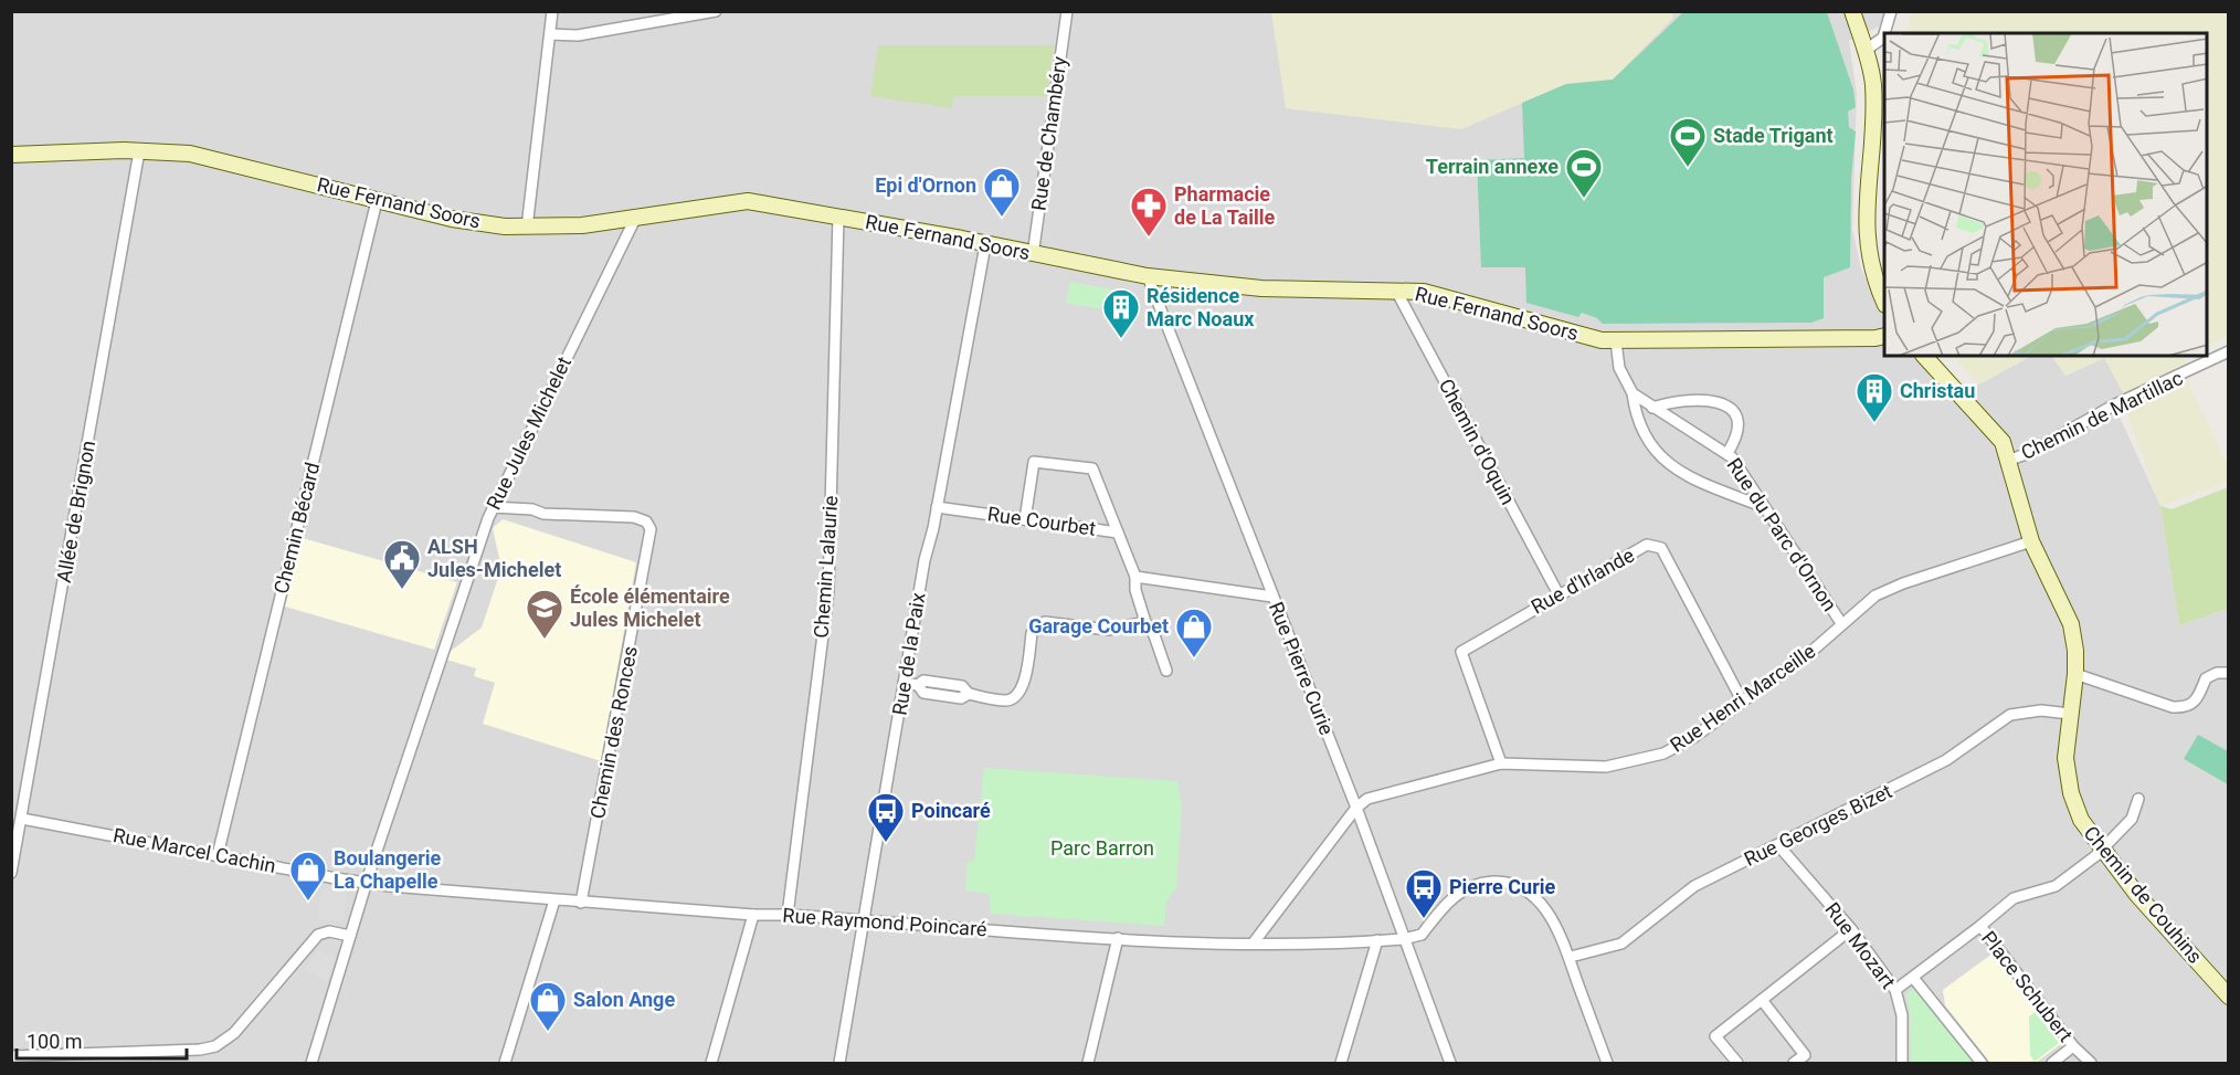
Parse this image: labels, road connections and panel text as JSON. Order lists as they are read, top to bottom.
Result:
{
  "streets": {
    "street": [
      "Rue de Chambéry",
      "Rue Fernand Soors",
      "Chemin de Martillac",
      "Rue Jules Michelet",
      "Chemin d'Oquin",
      "Allée de Brignon",
      "Rue Courbet",
      "Chemin Bécard",
      "Rue du Parc d'Ornon",
      "Chemin Lalaurie",
      "Rue d'Irlande",
      "Rue de la Paix",
      "Rue Pierre Curie",
      "Rue Henri Marceille",
      "Chemin des Ronces",
      "Rue Georges Bizet",
      "Rue Marcel Cachin",
      "Chemin de Couhins",
      "Rue Raymond Poincaré",
      "Rue Mozart",
      "Place Schubert"
    ]
  },
  "crossings": [
    ["Rue de Chambéry", "Rue Fernand Soors"],
    ["Rue Fernand Soors", "Rue Jules Michelet"],
    ["Rue Fernand Soors", "Chemin d'Oquin"],
    ["Rue Fernand Soors", "Allée de Brignon"],
    ["Rue Fernand Soors", "Chemin Bécard"],
    ["Rue Fernand Soors", "Rue du Parc d'Ornon"],
    ["Rue Fernand Soors", "Chemin Lalaurie"],
    ["Rue Fernand Soors", "Rue de la Paix"],
    ["Rue Fernand Soors", "Rue Pierre Curie"],
    ["Chemin de Martillac", "Chemin de Couhins"],
    ["Rue Jules Michelet", "Chemin des Ronces"],
    ["Rue Jules Michelet", "Rue Marcel Cachin"],
    ["Rue Jules Michelet", "Rue Raymond Poincaré"],
    ["Chemin d'Oquin", "Rue d'Irlande"],
    ["Allée de Brignon", "Rue Marcel Cachin"],
    ["Rue Courbet", "Rue de la Paix"],
    ["Chemin Bécard", "Rue Marcel Cachin"],
    ["Rue du Parc d'Ornon", "Rue Henri Marceille"],
    ["Chemin Lalaurie", "Rue Raymond Poincaré"],
    ["Rue d'Irlande", "Rue Henri Marceille"],
    ["Rue de la Paix", "Rue Raymond Poincaré"],
    ["Rue Pierre Curie", "Rue Henri Marceille"],
    ["Rue Pierre Curie", "Rue Raymond Poincaré"],
    ["Rue Henri Marceille", "Chemin de Couhins"],
    ["Chemin des Ronces", "Rue Raymond Poincaré"],
    ["Rue Georges Bizet", "Chemin de Couhins"],
    ["Rue Georges Bizet", "Rue Mozart"],
    ["Rue Marcel Cachin", "Rue Raymond Poincaré"],
    ["Rue Mozart", "Place Schubert"]
  ],
  "parks": ["Parc Barron"],
  "places": {
    "sports": ["Stade Trigant", "Terrain annexe"],
    "shop": [
      "Epi d'Ornon",
      "Garage Courbet",
      "Boulangerie La Chapelle",
      "Salon Ange"
    ],
    "pharmacy": ["Pharmacie de La Taille"],
    "building": ["Résidence Marc Noaux", "Christau"],
    "public building": ["ALSH Jules-Michelet"],
    "school or university": ["École élémentaire Jules Michelet"],
    "bus stop": ["Poincaré", "Pierre Curie"]
  },
  "scale_bar": "100 m"
}
